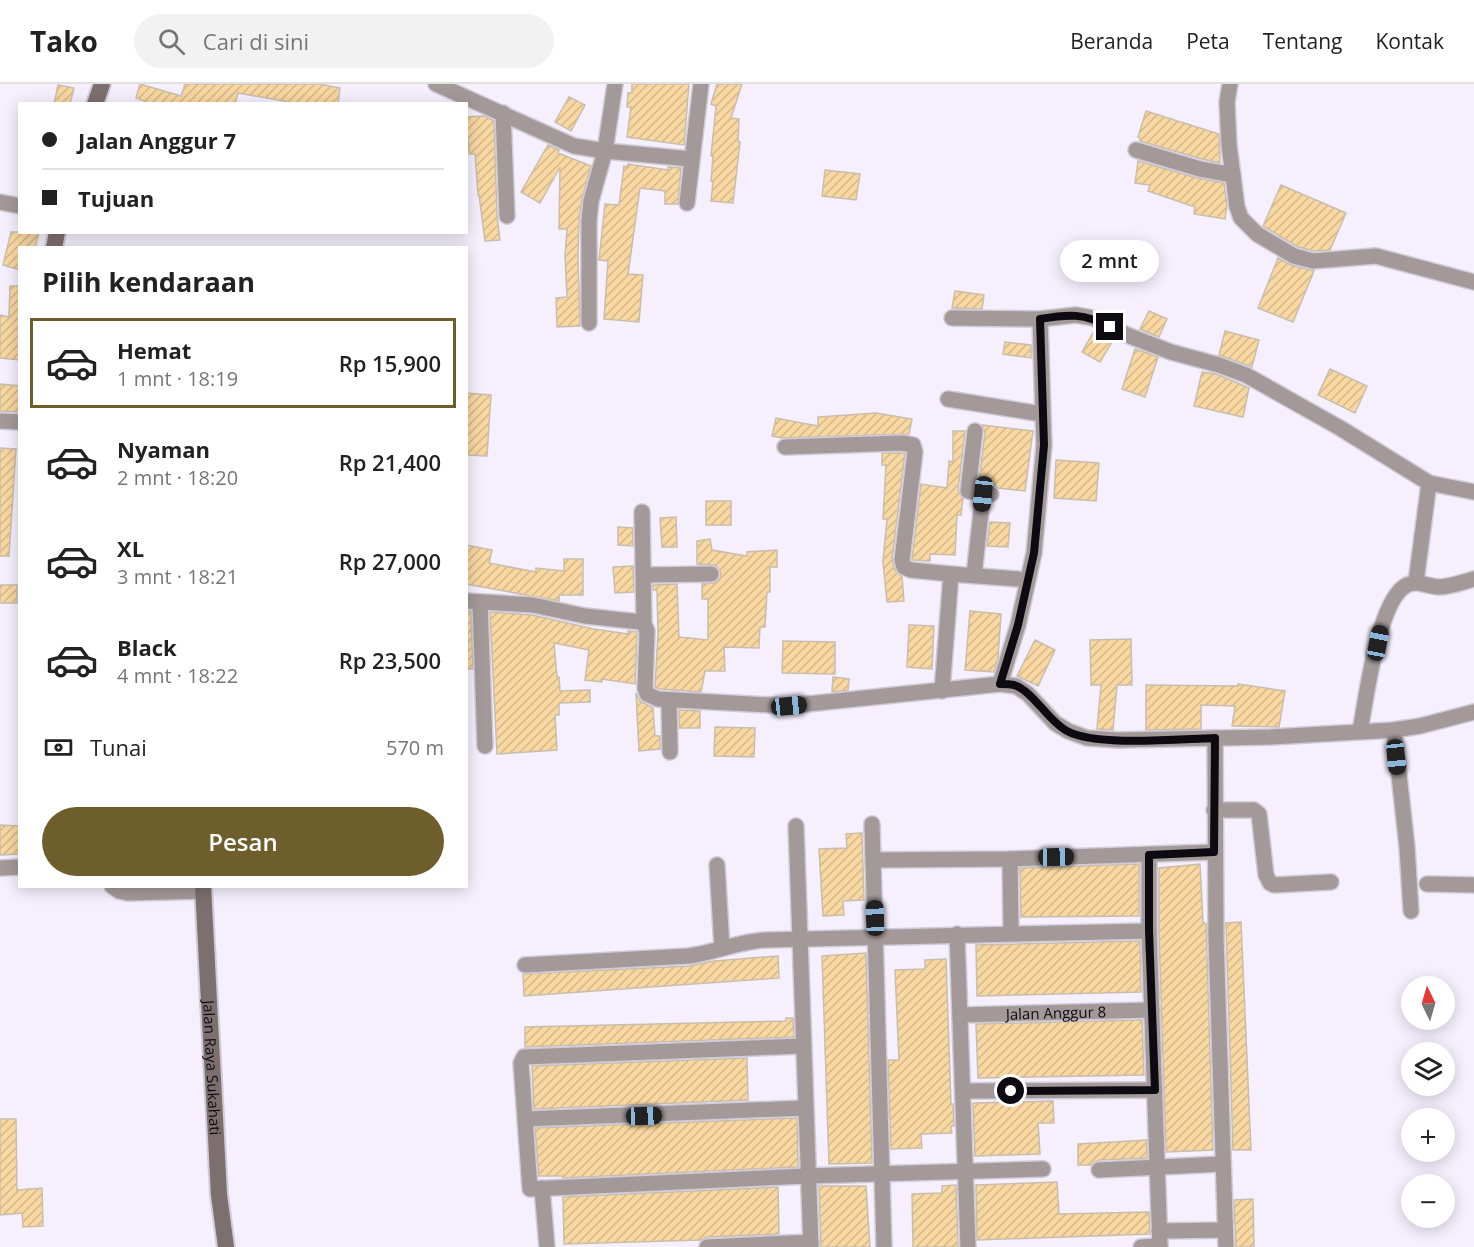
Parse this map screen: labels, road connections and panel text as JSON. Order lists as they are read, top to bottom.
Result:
{
  "streets": {
    "main road": ["Jalan Raya Sukahati"],
    "street": ["Jalan Anggur 8"]
  },
  "north": "top",
  "page": {
    "header": "Tako",
    "search": "Cari di sini",
    "nav": [
      "Beranda",
      "Peta",
      "Tentang",
      "Kontak"
    ],
    "banner": ["Jalan Anggur 7", "Tujuan"],
    "bubble": "2 mnt",
    "heading": "Pilih kendaraan",
    "list": [
      {
        "name": "Hemat",
        "note": "1 mnt · 18:19",
        "value": "Rp 15,900"
      },
      {
        "name": "Nyaman",
        "note": "2 mnt · 18:20",
        "value": "Rp 21,400"
      },
      {
        "name": "XL",
        "note": "3 mnt · 18:21",
        "value": "Rp 27,000"
      },
      {
        "name": "Black",
        "note": "4 mnt · 18:22",
        "value": "Rp 23,500"
      }
    ],
    "pay": ["Tunai", "570 m"],
    "buttons": "Pesan",
    "map_buttons": ["+", "−"]
  }
}
